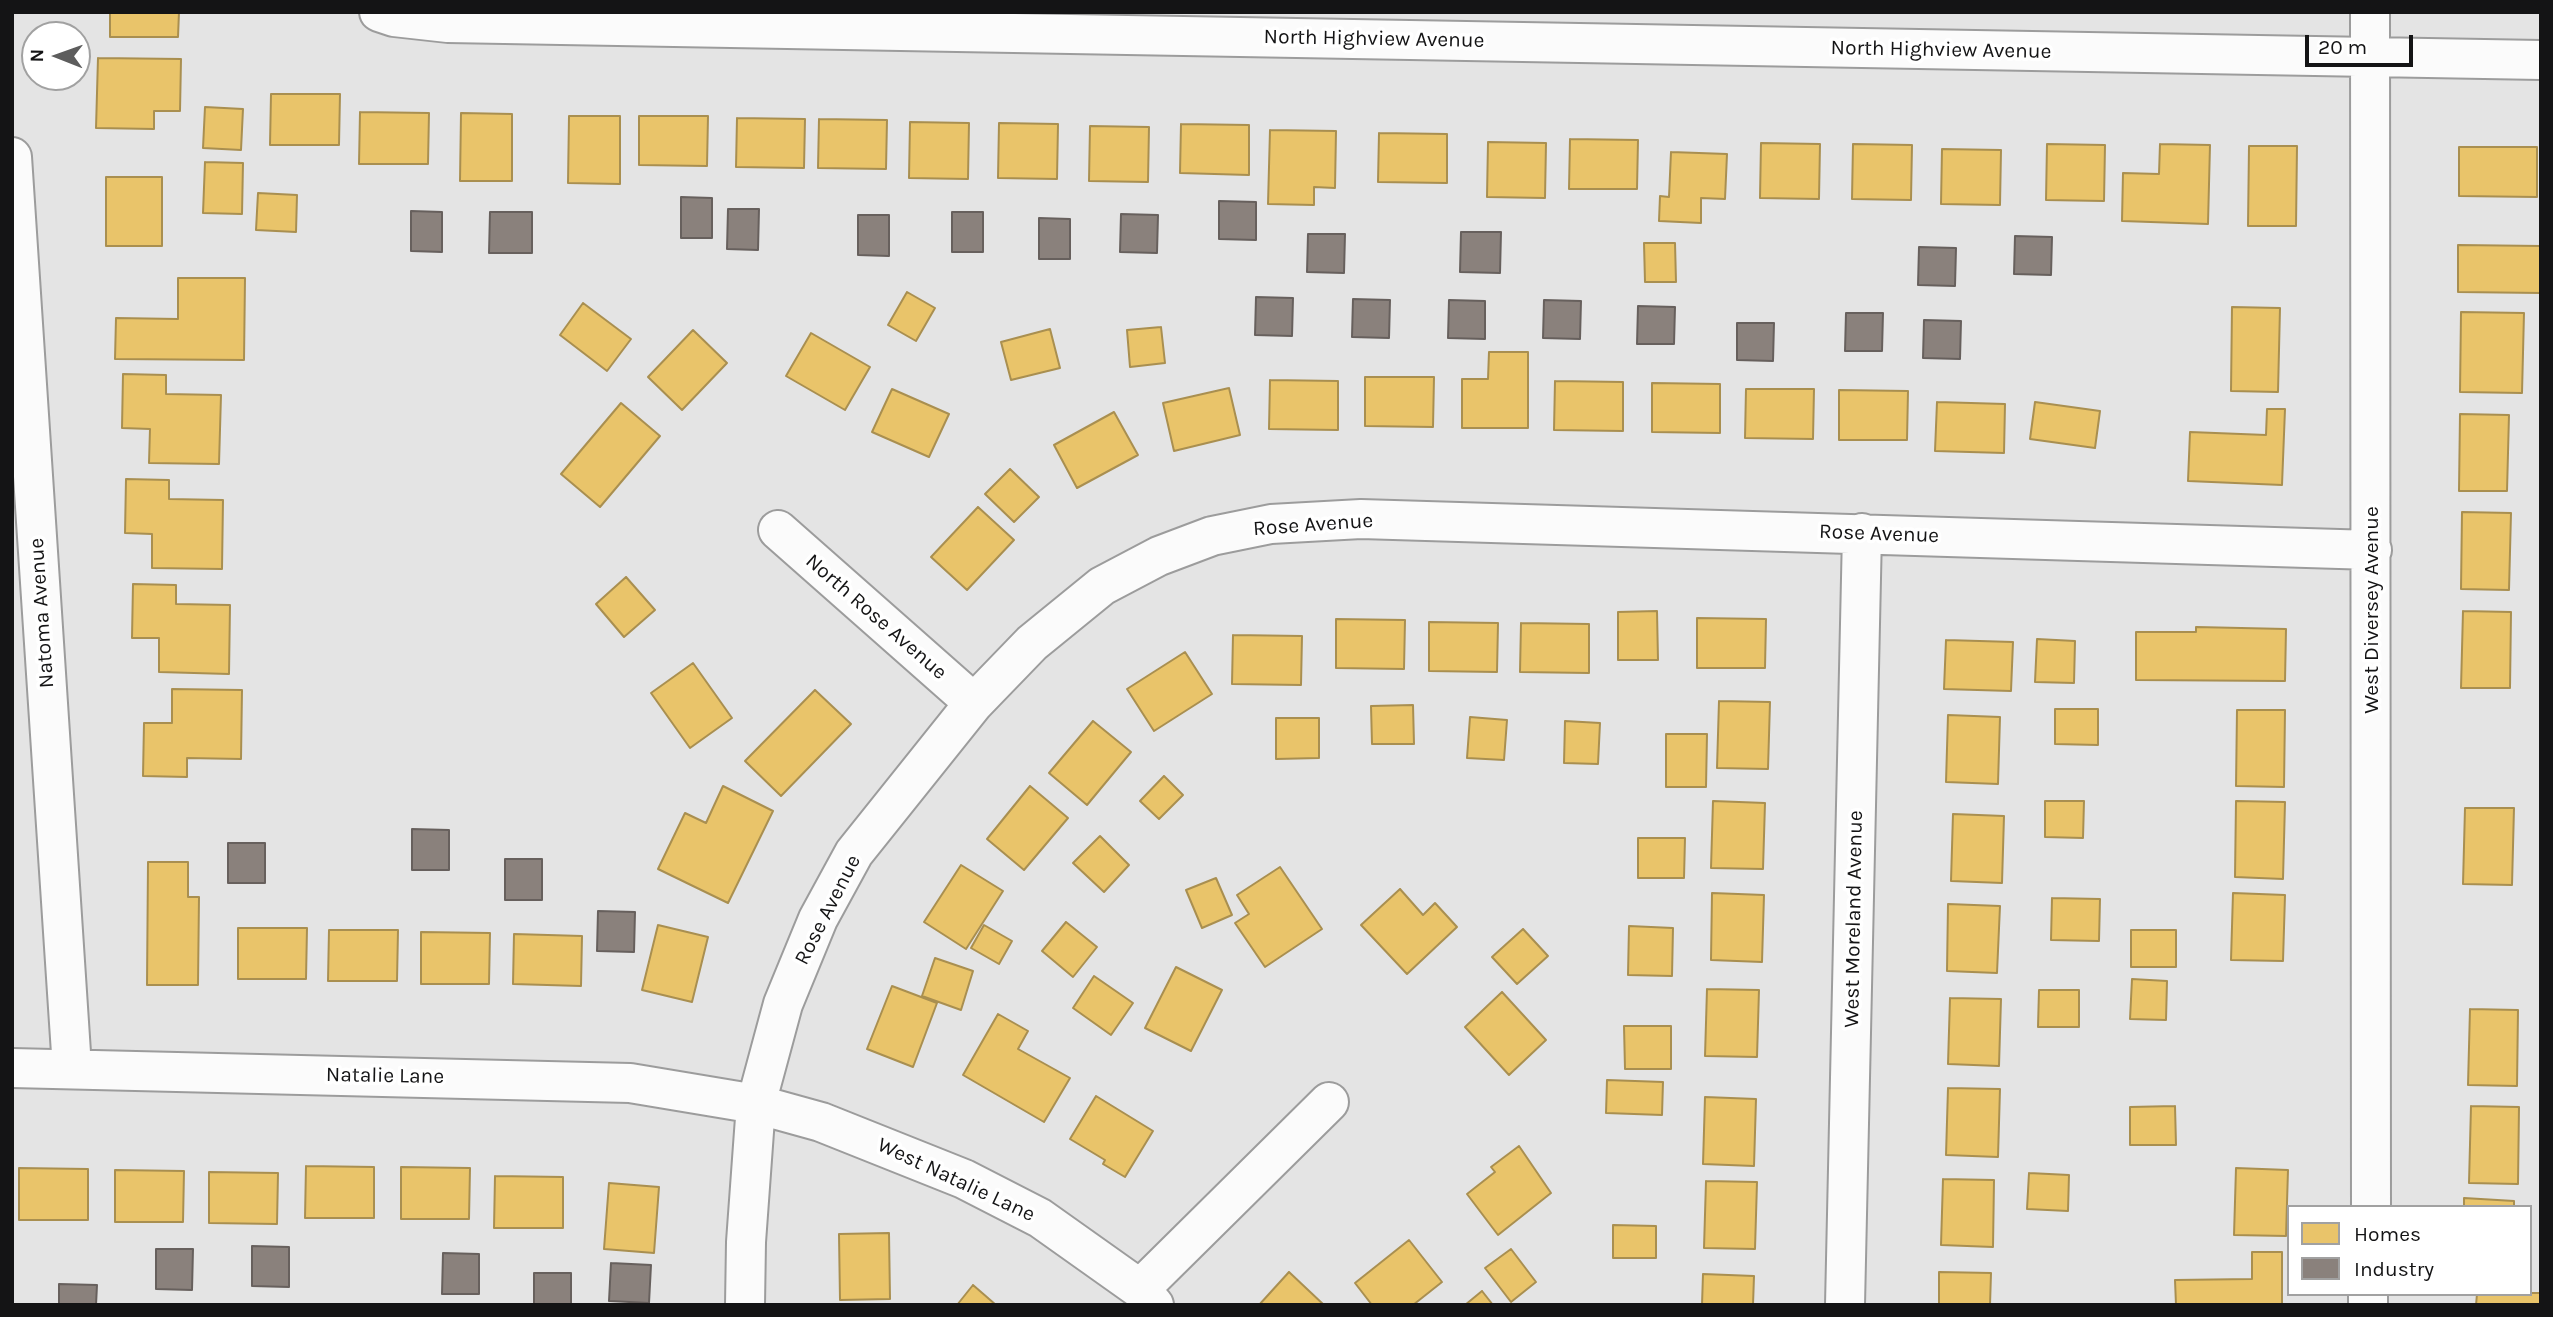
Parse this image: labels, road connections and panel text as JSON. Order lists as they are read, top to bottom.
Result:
{
  "streets": {
    "street": [
      "North Highview Avenue",
      "Rose Avenue",
      "West Diversey Avenue",
      "Natoma Avenue",
      "North Rose Avenue",
      "West Moreland Avenue",
      "Natalie Lane",
      "West Natalie Lane"
    ]
  },
  "crossings": [
    ["North Highview Avenue", "West Diversey Avenue"],
    ["Rose Avenue", "West Diversey Avenue"],
    ["Rose Avenue", "North Rose Avenue"],
    ["Rose Avenue", "West Moreland Avenue"],
    ["Rose Avenue", "Natalie Lane"],
    ["Rose Avenue", "West Natalie Lane"],
    ["Natoma Avenue", "Natalie Lane"],
    ["Natalie Lane", "West Natalie Lane"]
  ],
  "legend": ["Homes", "Industry"],
  "scale_bar": "20 m",
  "north": "left"
}
